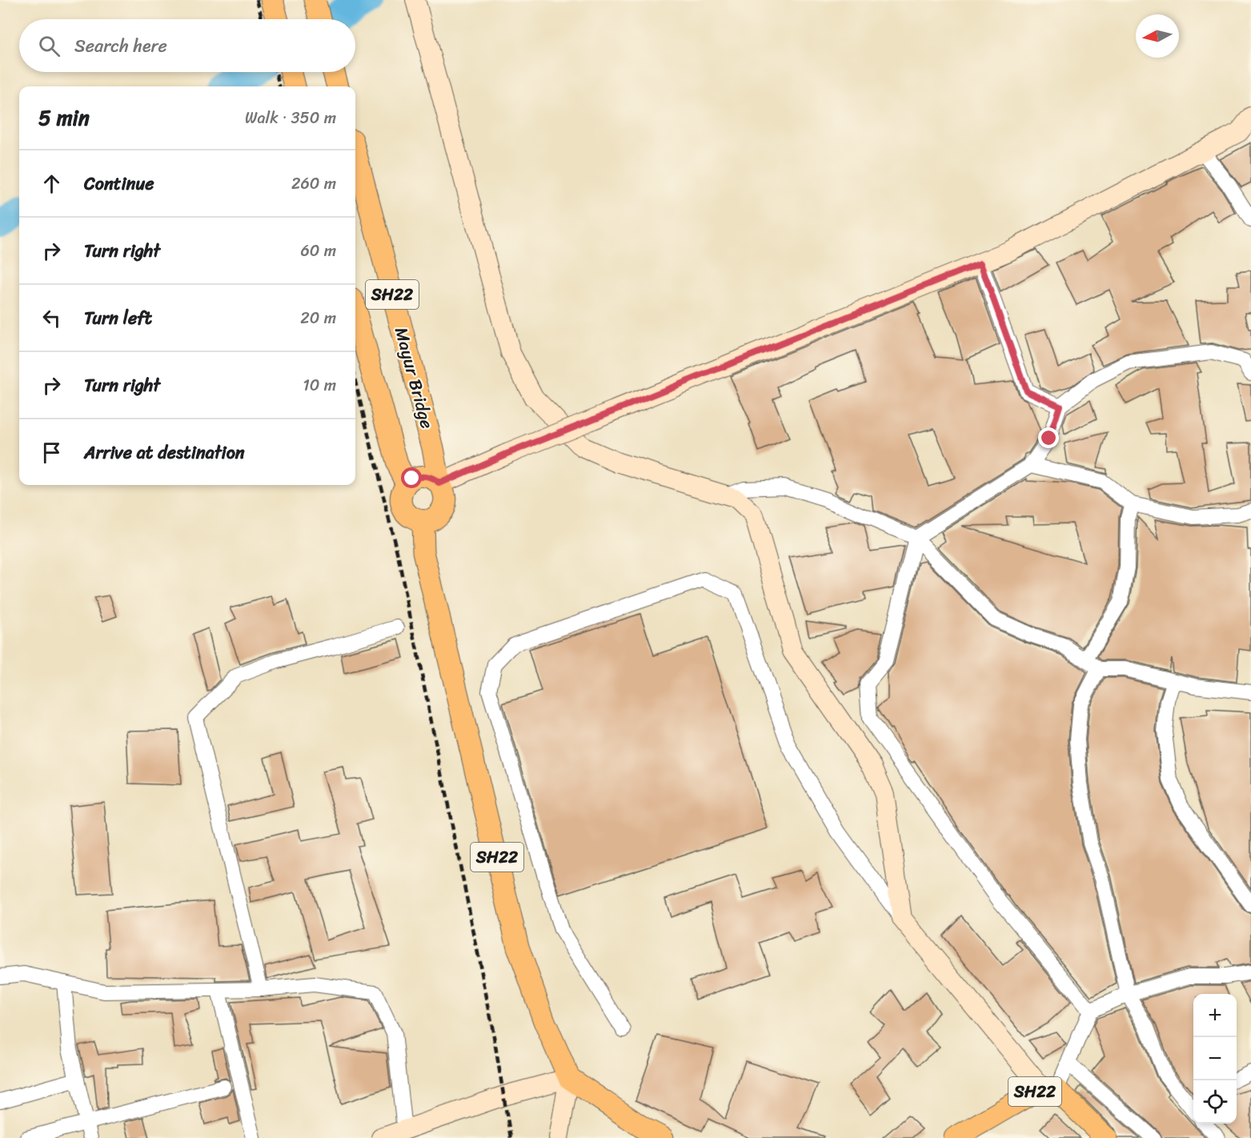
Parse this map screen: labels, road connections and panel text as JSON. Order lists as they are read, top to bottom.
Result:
{
  "streets": {
    "main road": ["SH22", "Mayur Bridge"]
  },
  "crossings": [
    ["SH22", "Mayur Bridge"]
  ],
  "north": "left",
  "page": {
    "search": "Search here",
    "heading": ["5 min", "Walk · 350 m"],
    "list": [
      ["Continue", "260 m"],
      ["Turn right", "60 m"],
      ["Turn left", "20 m"],
      ["Turn right", "10 m"],
      "Arrive at destination"
    ],
    "map_buttons": ["+", "−"]
  }
}
